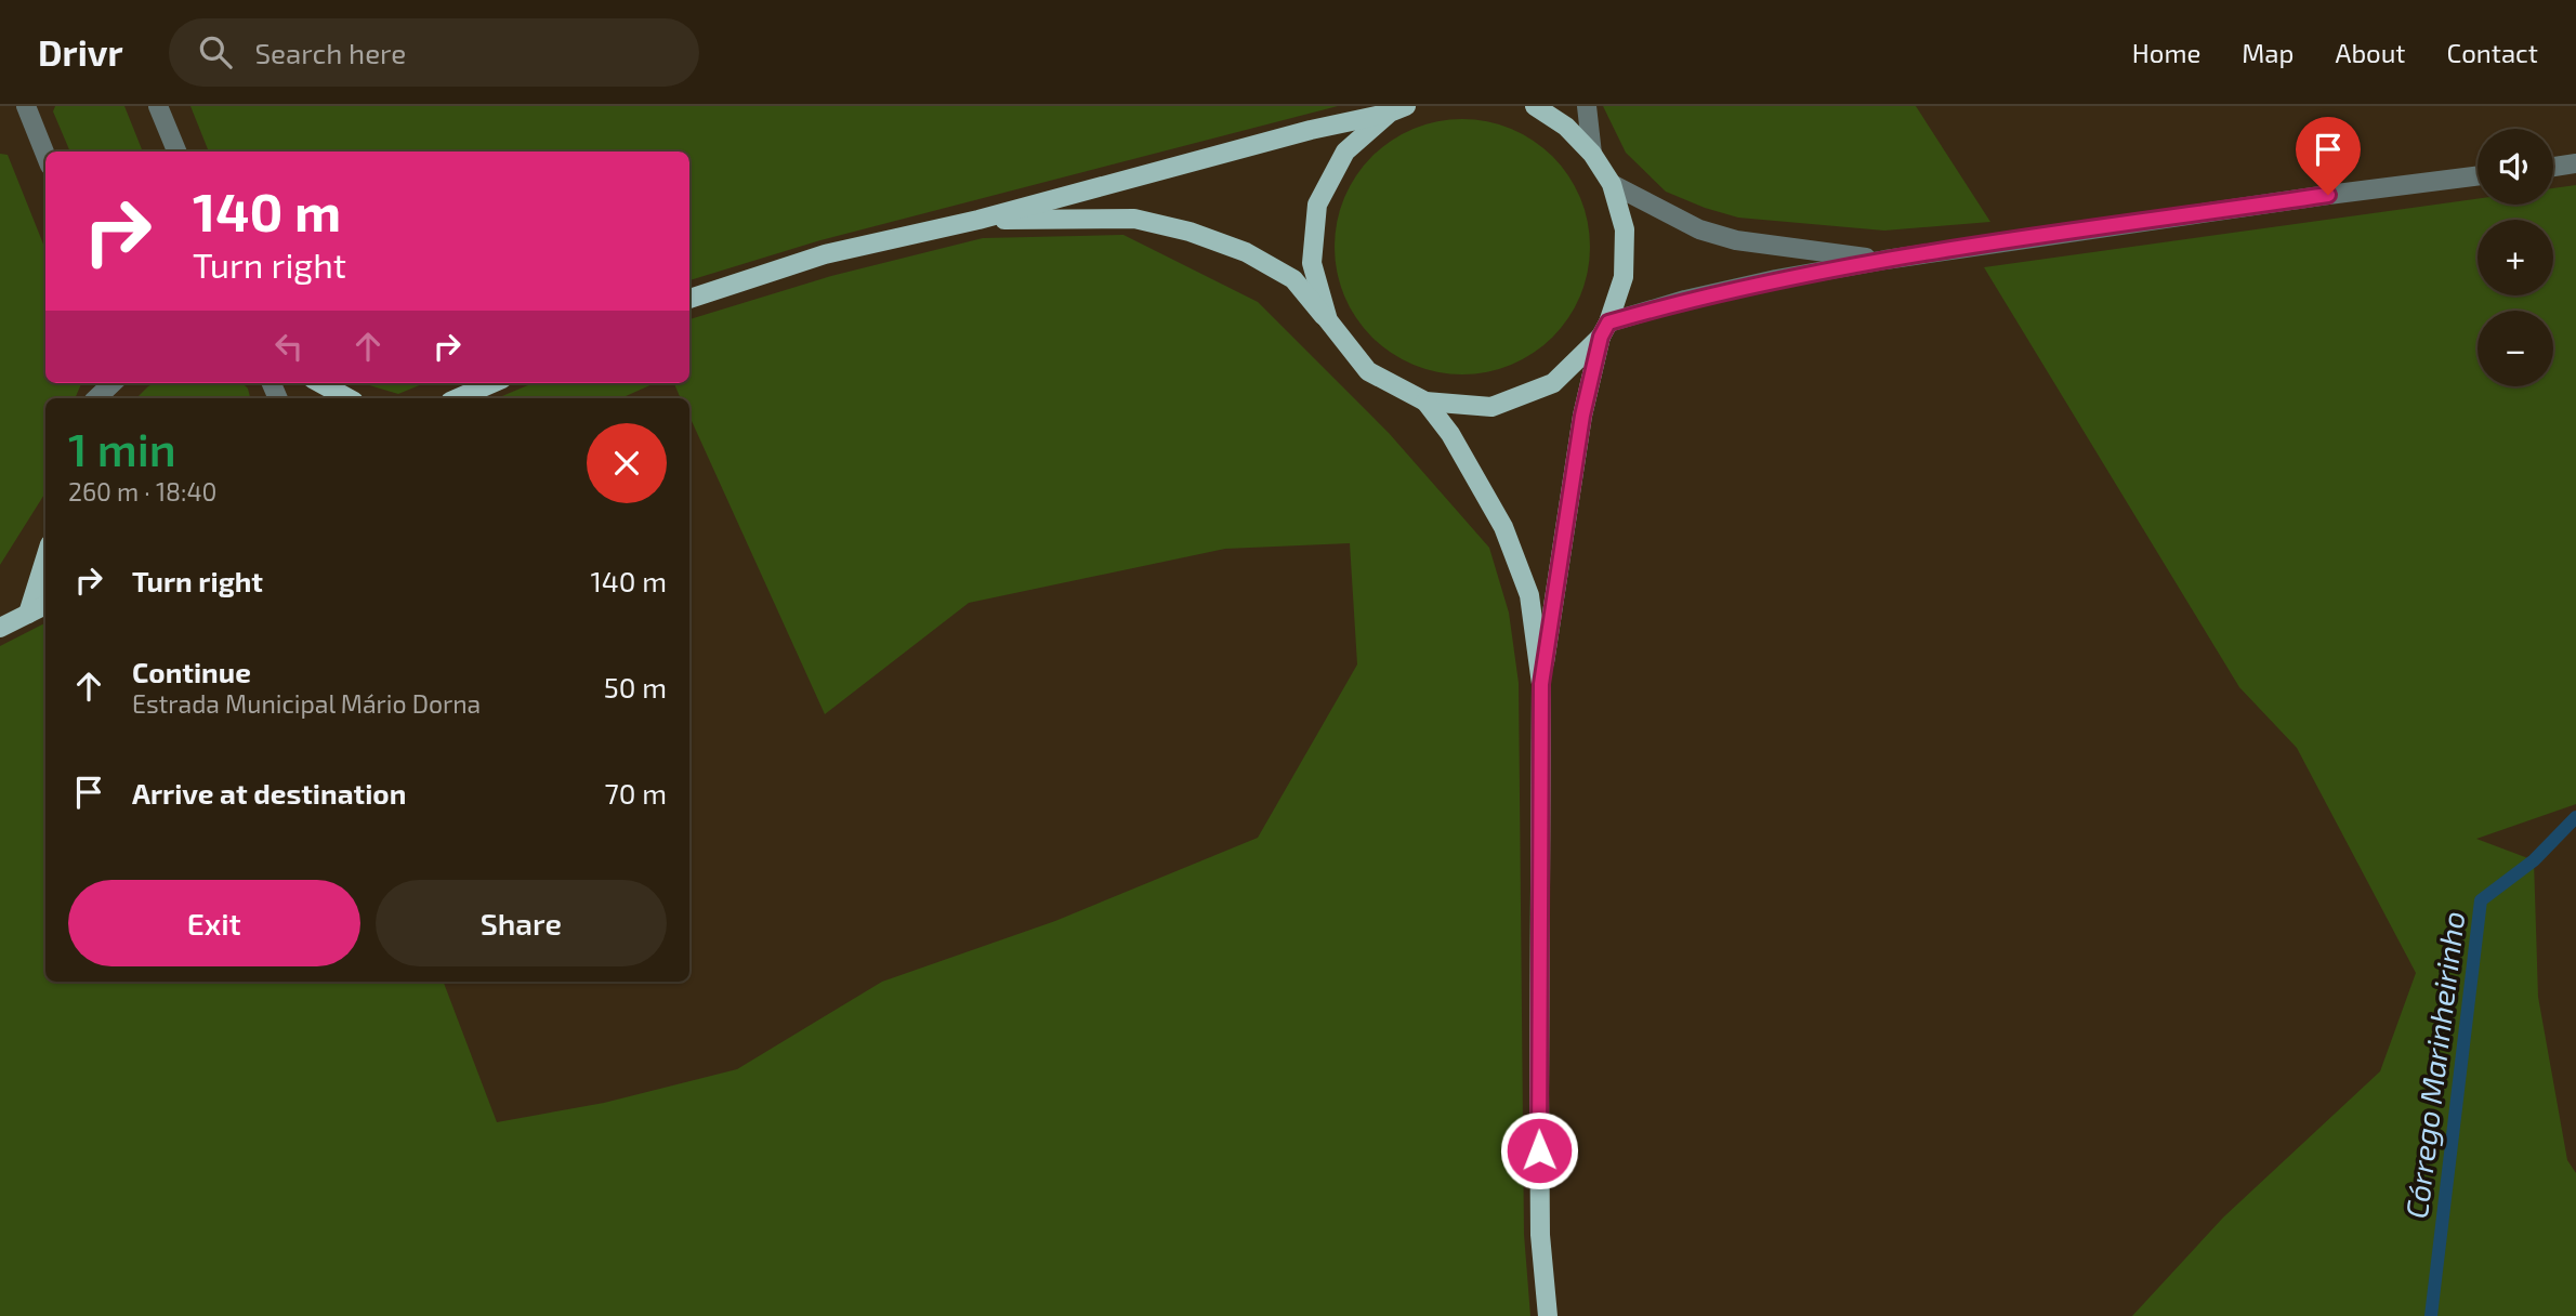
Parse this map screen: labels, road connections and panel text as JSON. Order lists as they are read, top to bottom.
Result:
{
  "water": ["Córrego Marinheirinho"],
  "page": {
    "header": "Drivr",
    "search": "Search here",
    "nav": [
      "Home",
      "Map",
      "About",
      "Contact"
    ],
    "map_buttons": ["+", "−"],
    "turn": ["140 m", "Turn right"],
    "heading": ["1 min", "260 m · 18:40"],
    "list": [
      {
        "name": "Turn right",
        "value": "140 m"
      },
      {
        "name": "Continue",
        "note": "Estrada Municipal Mário Dorna",
        "value": "50 m"
      },
      {
        "name": "Arrive at destination",
        "value": "70 m"
      }
    ],
    "buttons": ["Exit", "Share"]
  }
}
